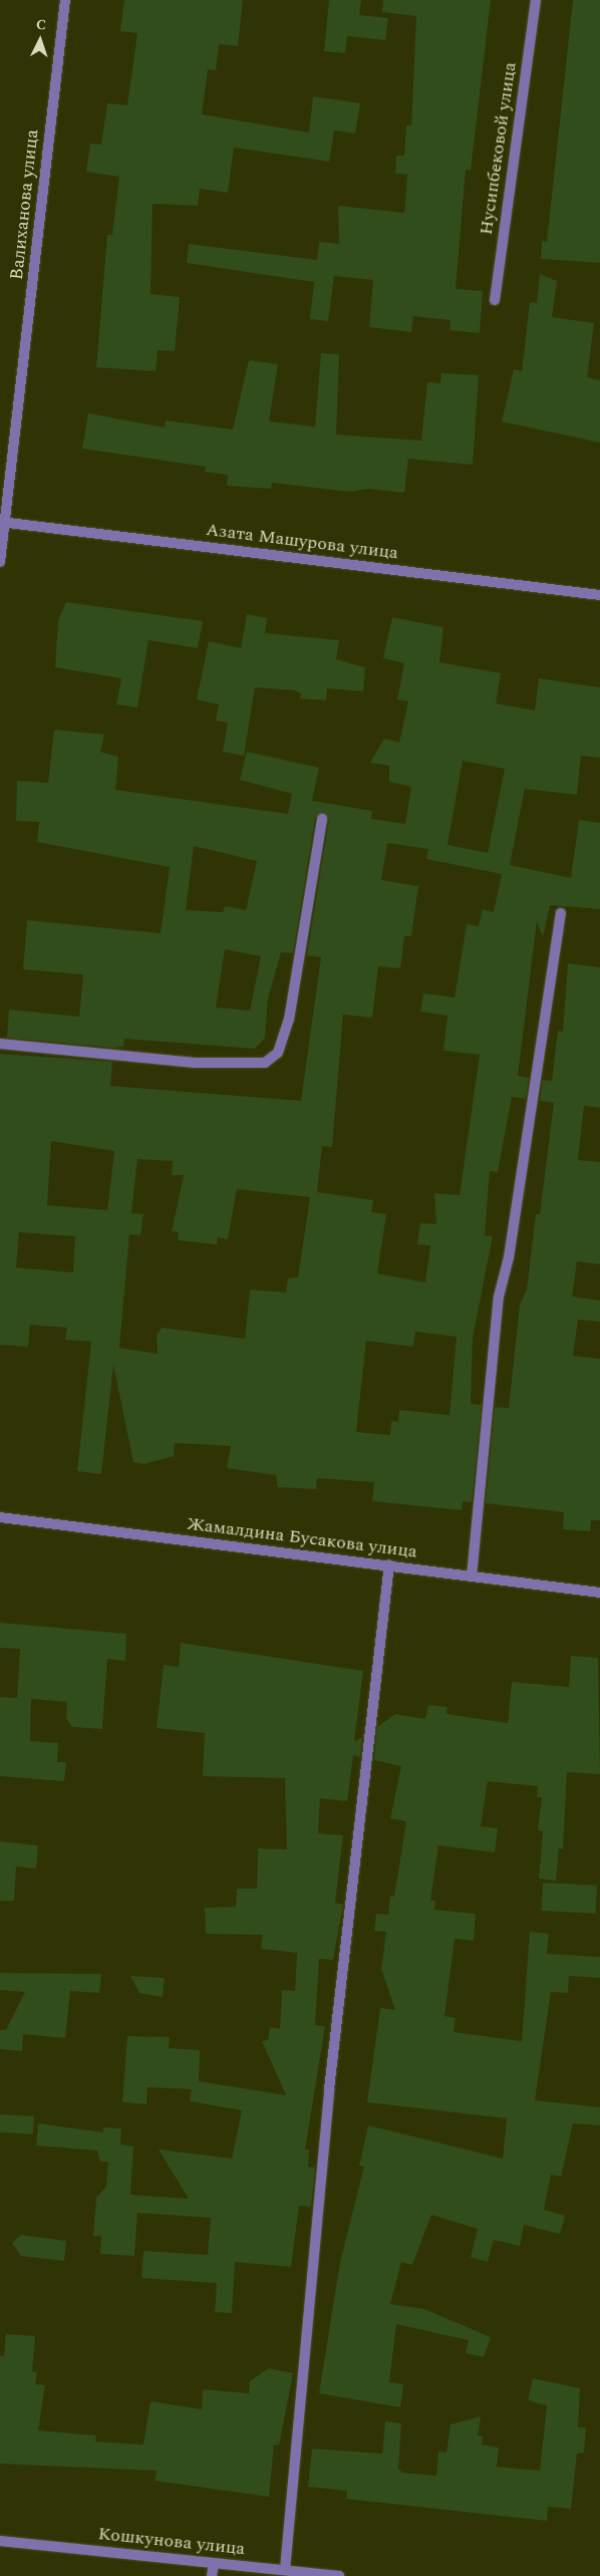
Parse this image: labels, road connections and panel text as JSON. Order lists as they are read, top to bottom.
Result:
{
  "streets": {
    "street": [
      "Нусипбековой улица",
      "Валиханова улица",
      "Азата Машурова улица",
      "Жамалдина Бусакова улица",
      "Кошкунова улица"
    ]
  },
  "crossings": [
    ["Валиханова улица", "Азата Машурова улица"]
  ],
  "north": "top"
}
